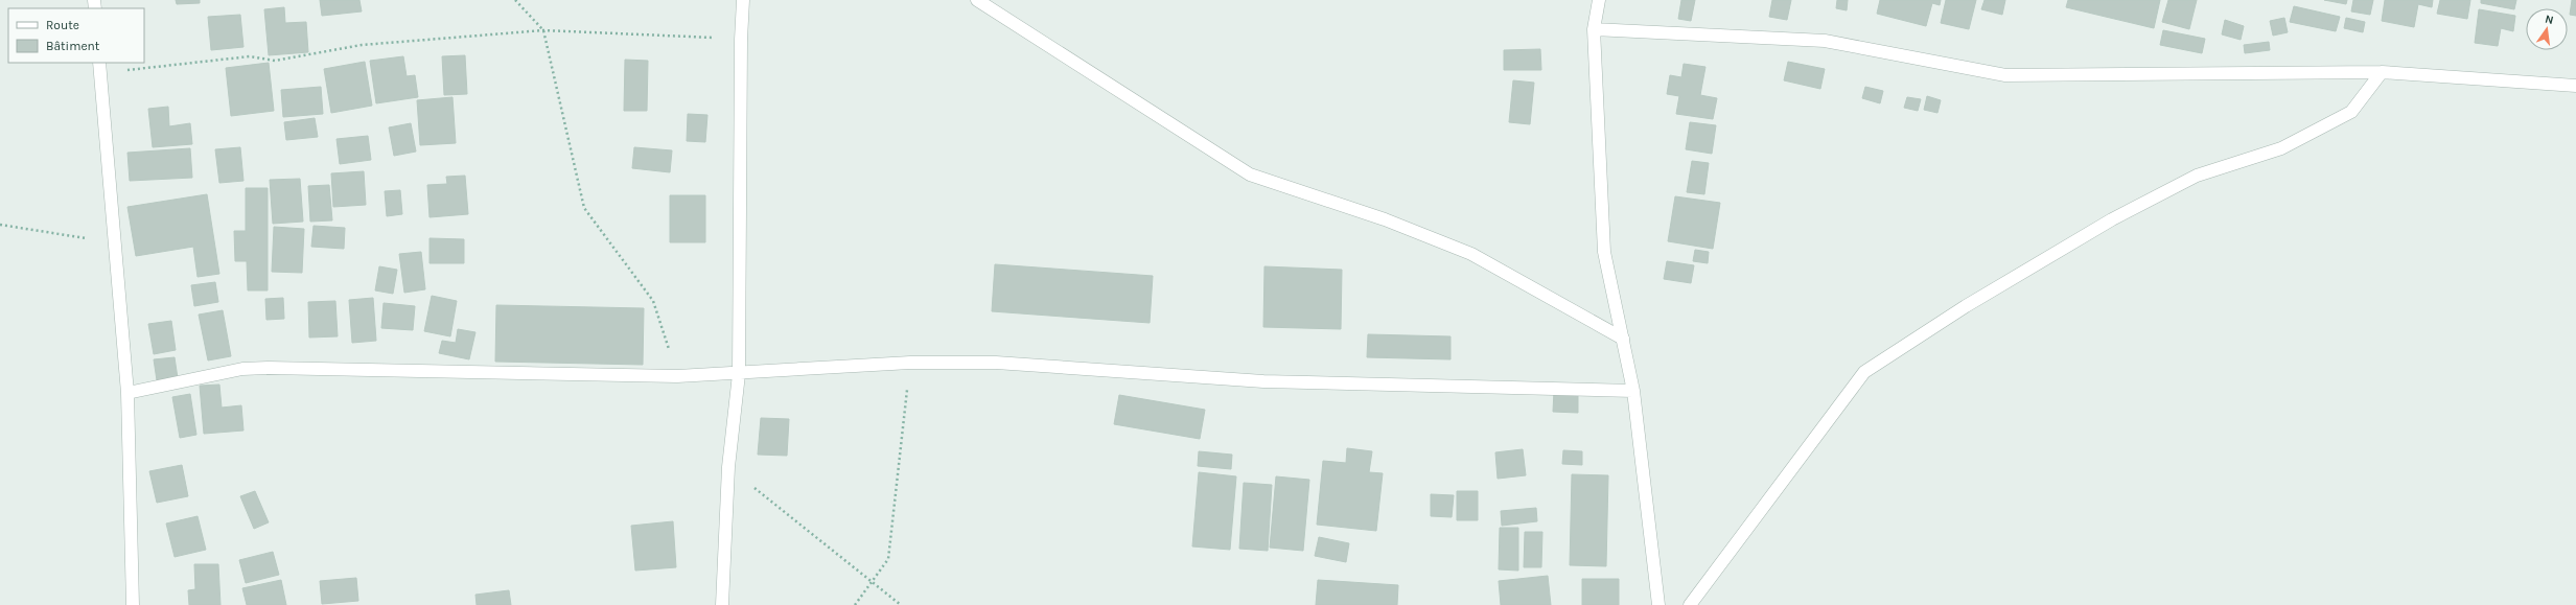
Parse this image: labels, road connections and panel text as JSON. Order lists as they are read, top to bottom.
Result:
{
  "legend": ["Route", "Bâtiment"],
  "north": "top"
}
